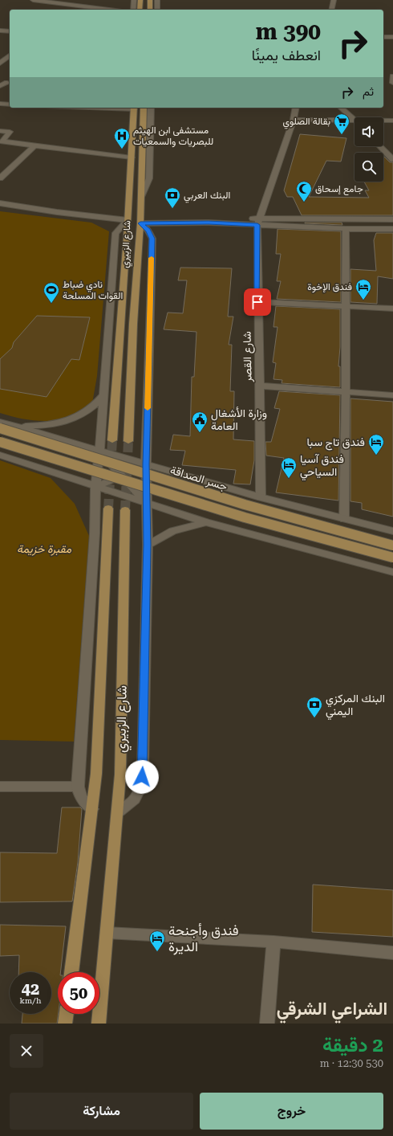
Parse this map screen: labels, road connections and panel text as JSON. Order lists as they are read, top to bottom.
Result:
{
  "streets": {
    "main road": ["شارع الزبيري", "جسر الصداقة"],
    "street": ["شارع القصر"]
  },
  "districts": ["الشراعي الشرقي"],
  "parks": ["مقبرة خزيمة"],
  "places": {
    "supermarket": ["بقالة الصلوي"],
    "hospital": ["مستشفى ابن الهيثم للبصريات والسمعيات"],
    "mosque": ["جامع إسحاق"],
    "bank": ["البنك العربي", "البنك المركزي اليمني"],
    "hotel": [
      "فندق الإخوة",
      "فندق تاج سبا",
      "فندق آسيا السياحي",
      "فندق وأجنحة الديرة"
    ],
    "sports": ["نادي ضباط القوات المسلحة"],
    "public building": ["وزارة الأشغال العامة"]
  },
  "page": {
    "turn": ["390 m", "انعطف يمينًا"],
    "then": "ثم",
    "speed": "42 km/h",
    "limit": "50",
    "heading": ["2 دقيقة", "530 m · 12:30"],
    "buttons": ["خروج", "مشاركة"]
  }
}
